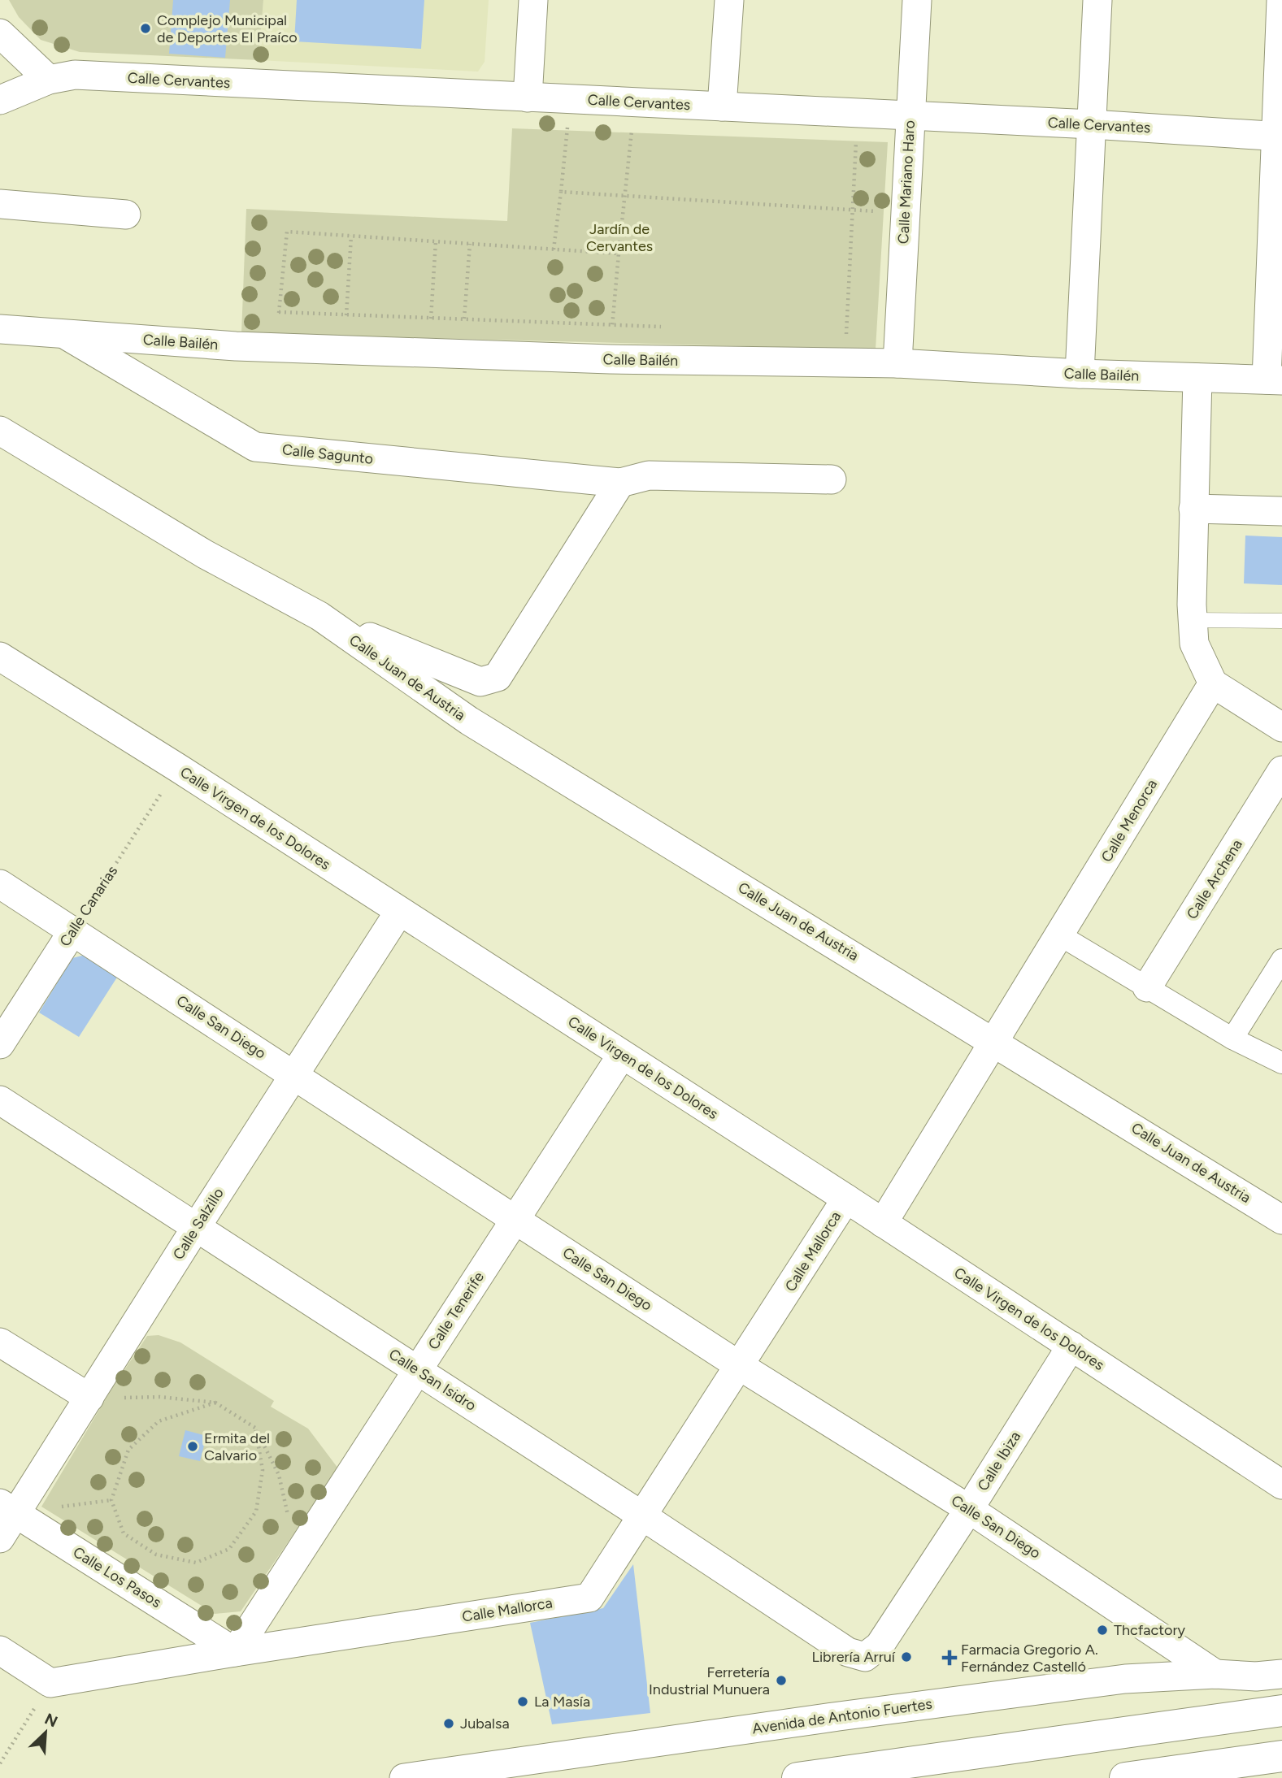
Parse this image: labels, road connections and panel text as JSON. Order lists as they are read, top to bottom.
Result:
{
  "streets": {
    "street": [
      "Calle Cervantes",
      "Calle Mariano Haro",
      "Calle Bailén",
      "Calle Sagunto",
      "Calle Juan de Austria",
      "Calle Virgen de los Dolores",
      "Calle Menorca",
      "Calle Archena",
      "Calle Canarias",
      "Calle San Diego",
      "Calle Salzillo",
      "Calle Mallorca",
      "Calle Tenerife",
      "Calle San Isidro",
      "Calle Ibiza",
      "Calle Los Pasos",
      "Avenida de Antonio Fuertes"
    ]
  },
  "crossings": [
    ["Calle Cervantes", "Calle Mariano Haro"],
    ["Calle Mariano Haro", "Calle Bailén"],
    ["Calle Bailén", "Calle Sagunto"],
    ["Calle Sagunto", "Calle Juan de Austria"],
    ["Calle Juan de Austria", "Calle Menorca"],
    ["Calle Virgen de los Dolores", "Calle Menorca"],
    ["Calle Virgen de los Dolores", "Calle Canarias"],
    ["Calle Virgen de los Dolores", "Calle Salzillo"],
    ["Calle Virgen de los Dolores", "Calle Mallorca"],
    ["Calle Virgen de los Dolores", "Calle Tenerife"],
    ["Calle Virgen de los Dolores", "Calle Ibiza"],
    ["Calle Canarias", "Calle San Diego"],
    ["Calle San Diego", "Calle Salzillo"],
    ["Calle San Diego", "Calle Mallorca"],
    ["Calle San Diego", "Calle Tenerife"],
    ["Calle San Diego", "Calle Ibiza"],
    ["Calle San Diego", "Avenida de Antonio Fuertes"],
    ["Calle Salzillo", "Calle San Isidro"],
    ["Calle Salzillo", "Calle Los Pasos"],
    ["Calle Mallorca", "Calle Tenerife"],
    ["Calle Mallorca", "Calle San Isidro"],
    ["Calle Mallorca", "Calle Los Pasos"],
    ["Calle Tenerife", "Calle San Isidro"],
    ["Calle Tenerife", "Calle Los Pasos"],
    ["Calle San Isidro", "Calle Ibiza"]
  ],
  "parks": ["Jardín de Cervantes"],
  "places": {
    "other": [
      "Complejo Municipal de Deportes El Praíco",
      "Ermita del Calvario",
      "Thcfactory",
      "Librería Arruí",
      "Ferretería Industrial Munuera",
      "La Masía",
      "Jubalsa"
    ],
    "health": ["Farmacia Gregorio A. Fernández Castelló"]
  },
  "north": "top right"
}
